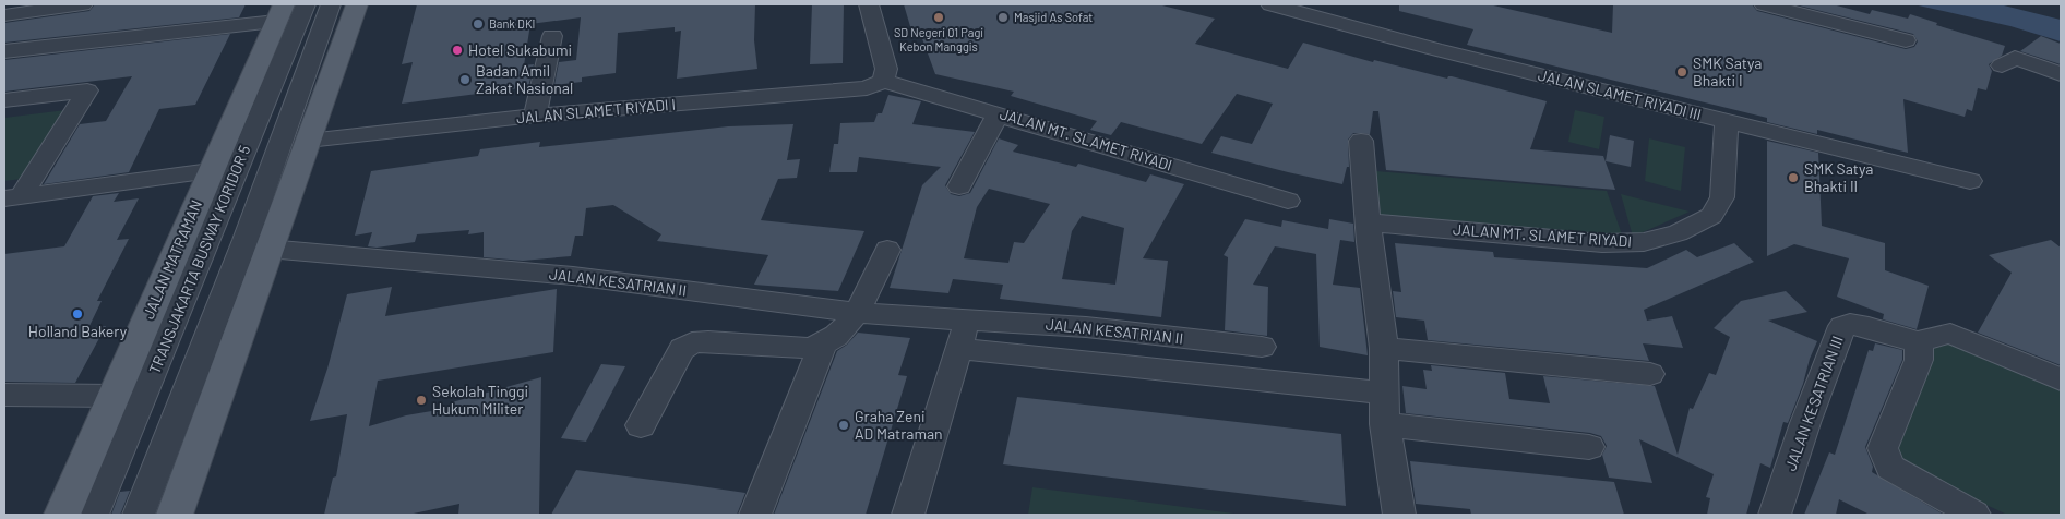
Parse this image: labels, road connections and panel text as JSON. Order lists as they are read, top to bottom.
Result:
{
  "streets": {
    "main road": ["JALAN MATRAMAN"],
    "street": [
      "JALAN SLAMET RIYADI III",
      "JALAN SLAMET RIYADI I",
      "JALAN MT. SLAMET RIYADI",
      "TRANSJAKARTA BUSWAY KORIDOR 5",
      "JALAN KESATRIAN II",
      "JALAN KESATRIAN III"
    ]
  },
  "crossings": [
    ["JALAN SLAMET RIYADI III", "JALAN MT. SLAMET RIYADI"],
    ["JALAN SLAMET RIYADI I", "JALAN MT. SLAMET RIYADI"]
  ],
  "places": [
    "SD Negeri 01 Pagi Kebon Manggis",
    "Masjid As Sofat",
    "Bank DKI",
    "Hotel Sukabumi",
    "SMK Satya Bhakti I",
    "Badan Amil Zakat Nasional",
    "SMK Satya Bhakti II",
    "Holland Bakery",
    "Sekolah Tinggi Hukum Militer",
    "Graha Zeni AD Matraman"
  ]
}
